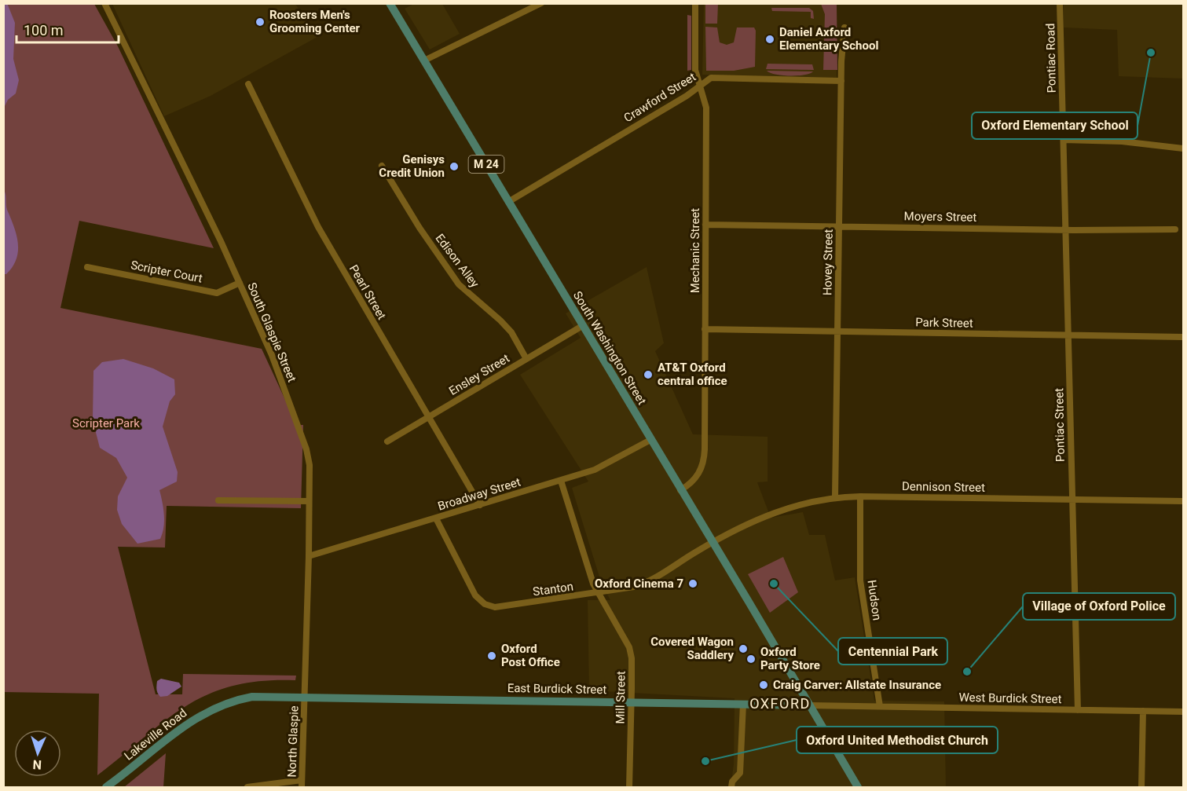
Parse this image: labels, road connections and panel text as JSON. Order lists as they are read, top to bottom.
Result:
{
  "streets": {
    "main road": [
      "M 24",
      "South Washington Street",
      "East Burdick Street",
      "Lakeville Road"
    ],
    "street": [
      "Pontiac Road",
      "Crawford Street",
      "Moyers Street",
      "Mechanic Street",
      "Edison Alley",
      "Hovey Street",
      "Scripter Court",
      "Pearl Street",
      "Park Street",
      "South Glaspie Street",
      "Ensley Street",
      "Pontiac Street",
      "Dennison Street",
      "Broadway Street",
      "Stanton",
      "Hudson",
      "Mill Street",
      "West Burdick Street",
      "North Glaspie"
    ]
  },
  "crossings": [
    ["Pontiac Road", "Pontiac Street"],
    ["Crawford Street", "Mechanic Street"],
    ["Crawford Street", "Hovey Street"],
    ["Crawford Street", "South Washington Street"],
    ["M 24", "South Washington Street"],
    ["M 24", "East Burdick Street"],
    ["M 24", "West Burdick Street"],
    ["Moyers Street", "Mechanic Street"],
    ["Moyers Street", "Hovey Street"],
    ["Moyers Street", "Pontiac Street"],
    ["Mechanic Street", "Park Street"],
    ["Mechanic Street", "South Washington Street"],
    ["Edison Alley", "Ensley Street"],
    ["Hovey Street", "Park Street"],
    ["Hovey Street", "Dennison Street"],
    ["Scripter Court", "South Glaspie Street"],
    ["Pearl Street", "Ensley Street"],
    ["Pearl Street", "Broadway Street"],
    ["Park Street", "Pontiac Street"],
    ["South Glaspie Street", "Broadway Street"],
    ["South Glaspie Street", "East Burdick Street"],
    ["South Glaspie Street", "Lakeville Road"],
    ["South Glaspie Street", "North Glaspie"],
    ["South Washington Street", "Ensley Street"],
    ["South Washington Street", "Dennison Street"],
    ["South Washington Street", "Broadway Street"],
    ["South Washington Street", "Stanton"],
    ["South Washington Street", "East Burdick Street"],
    ["South Washington Street", "West Burdick Street"],
    ["Pontiac Street", "Dennison Street"],
    ["Pontiac Street", "West Burdick Street"],
    ["Dennison Street", "Stanton"],
    ["Dennison Street", "Hudson"],
    ["Broadway Street", "Stanton"],
    ["Broadway Street", "Mill Street"],
    ["Stanton", "Mill Street"],
    ["Hudson", "West Burdick Street"],
    ["East Burdick Street", "Mill Street"],
    ["East Burdick Street", "West Burdick Street"],
    ["East Burdick Street", "Lakeville Road"],
    ["East Burdick Street", "North Glaspie"],
    ["Lakeville Road", "North Glaspie"]
  ],
  "districts": ["OXFORD"],
  "parks": ["Scripter Park"],
  "places": [
    "Roosters Men's Grooming Center",
    "Daniel Axford Elementary School",
    "Oxford Elementary School",
    "Genisys Credit Union",
    "AT&T Oxford central office",
    "Oxford Cinema 7",
    "Centennial Park",
    "Covered Wagon Saddlery",
    "Oxford Post Office",
    "Oxford Party Store",
    "Village of Oxford Police",
    "Craig Carver: Allstate Insurance",
    "Oxford United Methodist Church"
  ],
  "scale_bar": "100 m",
  "north": "bottom"
}
